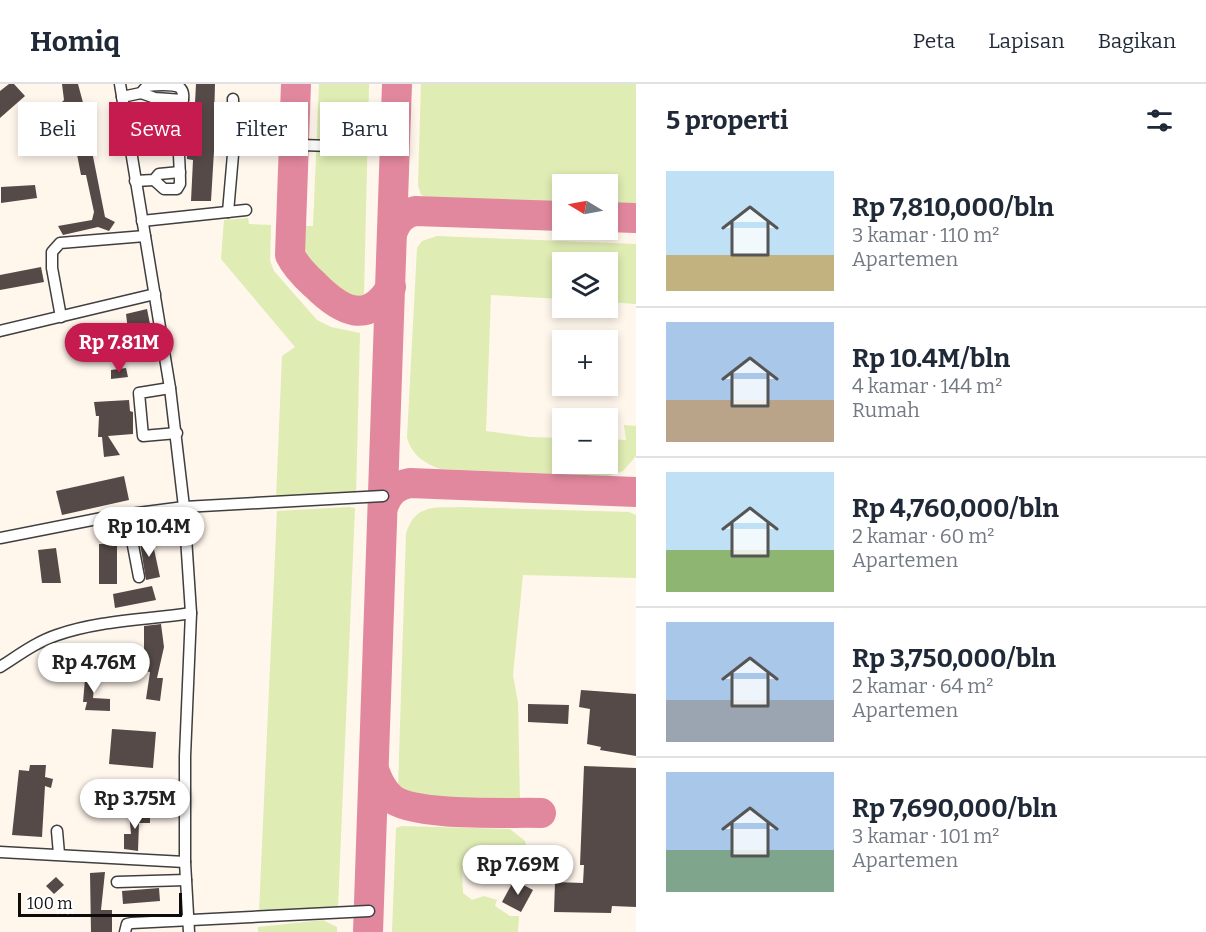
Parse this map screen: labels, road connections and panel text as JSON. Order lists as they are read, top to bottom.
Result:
{
  "scale_bar": "100 m",
  "north": "left",
  "page": {
    "header": "Homiq",
    "nav": ["Peta", "Lapisan", "Bagikan"],
    "heading": "5 properti",
    "chip": [
      "Beli",
      "Sewa",
      "Filter",
      "Baru"
    ],
    "list": [
      {
        "name": "Rp 7,810,000/bln",
        "note": "3 kamar · 110 m² · Apartemen"
      },
      {
        "name": "Rp 10.4M/bln",
        "note": "4 kamar · 144 m² · Rumah"
      },
      {
        "name": "Rp 4,760,000/bln",
        "note": "2 kamar · 60 m² · Apartemen"
      },
      {
        "name": "Rp 3,750,000/bln",
        "note": "2 kamar · 64 m² · Apartemen"
      },
      {
        "name": "Rp 7,690,000/bln",
        "note": "3 kamar · 101 m² · Apartemen"
      }
    ],
    "map_buttons": ["+", "−"],
    "price": [
      "Rp 7.81M",
      "Rp 10.4M",
      "Rp 4.76M",
      "Rp 3.75M",
      "Rp 7.69M"
    ],
    "scale": "100 m"
  }
}
